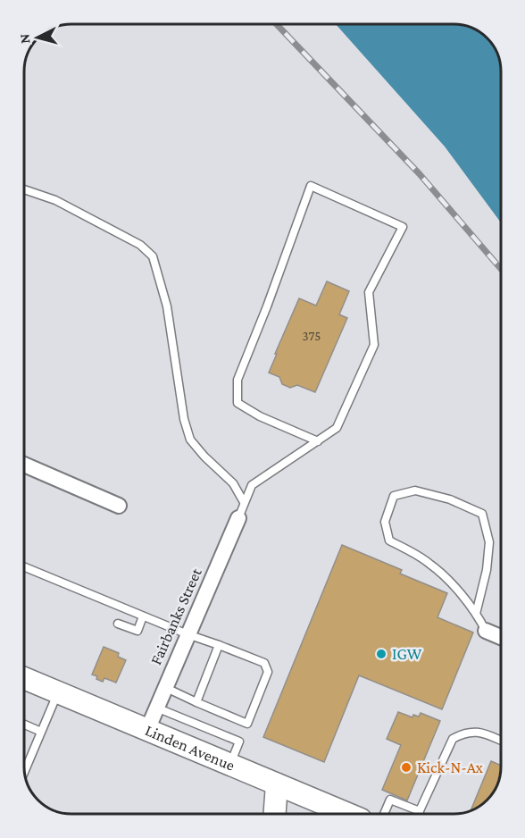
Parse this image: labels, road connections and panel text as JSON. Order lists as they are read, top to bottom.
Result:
{
  "streets": {
    "main road": ["Linden Avenue"],
    "street": ["Fairbanks Street"]
  },
  "crossings": [
    ["Fairbanks Street", "Linden Avenue"]
  ],
  "places": ["IGW", "Kick-N-Ax"],
  "house_numbers": ["375"],
  "north": "left"
}
